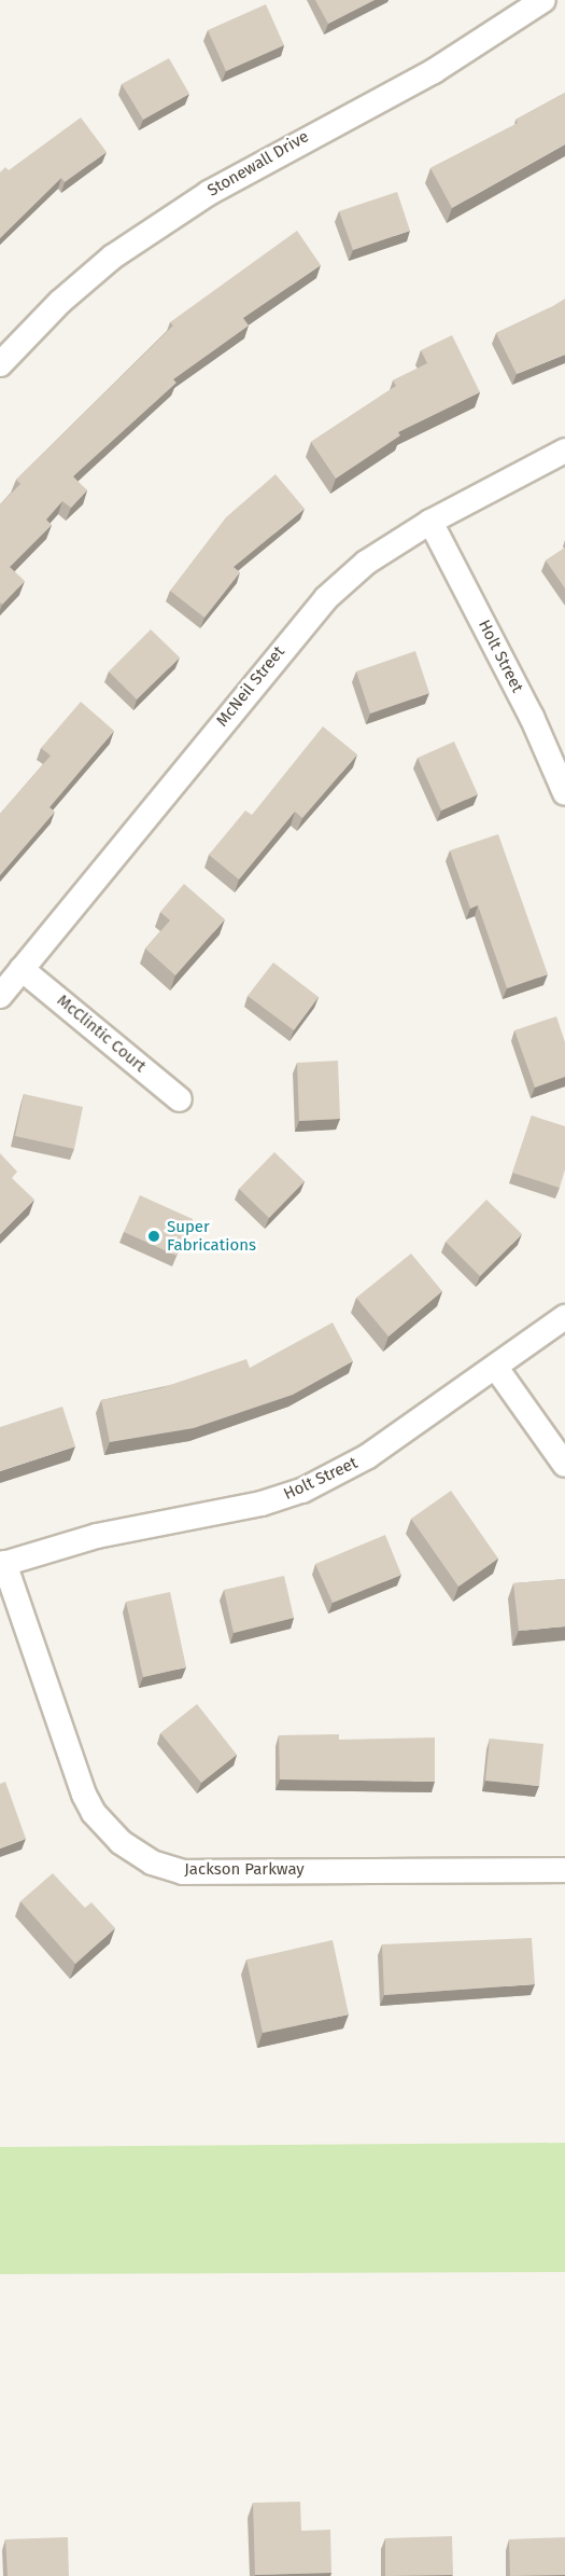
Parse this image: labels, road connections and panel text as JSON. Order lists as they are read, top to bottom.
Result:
{
  "streets": {
    "street": [
      "Stonewall Drive",
      "Holt Street",
      "McNeil Street",
      "McClintic Court",
      "Jackson Parkway"
    ]
  },
  "crossings": [
    ["Holt Street", "McNeil Street"],
    ["Holt Street", "Jackson Parkway"],
    ["McNeil Street", "McClintic Court"]
  ],
  "places": ["Super Fabrications"]
}
